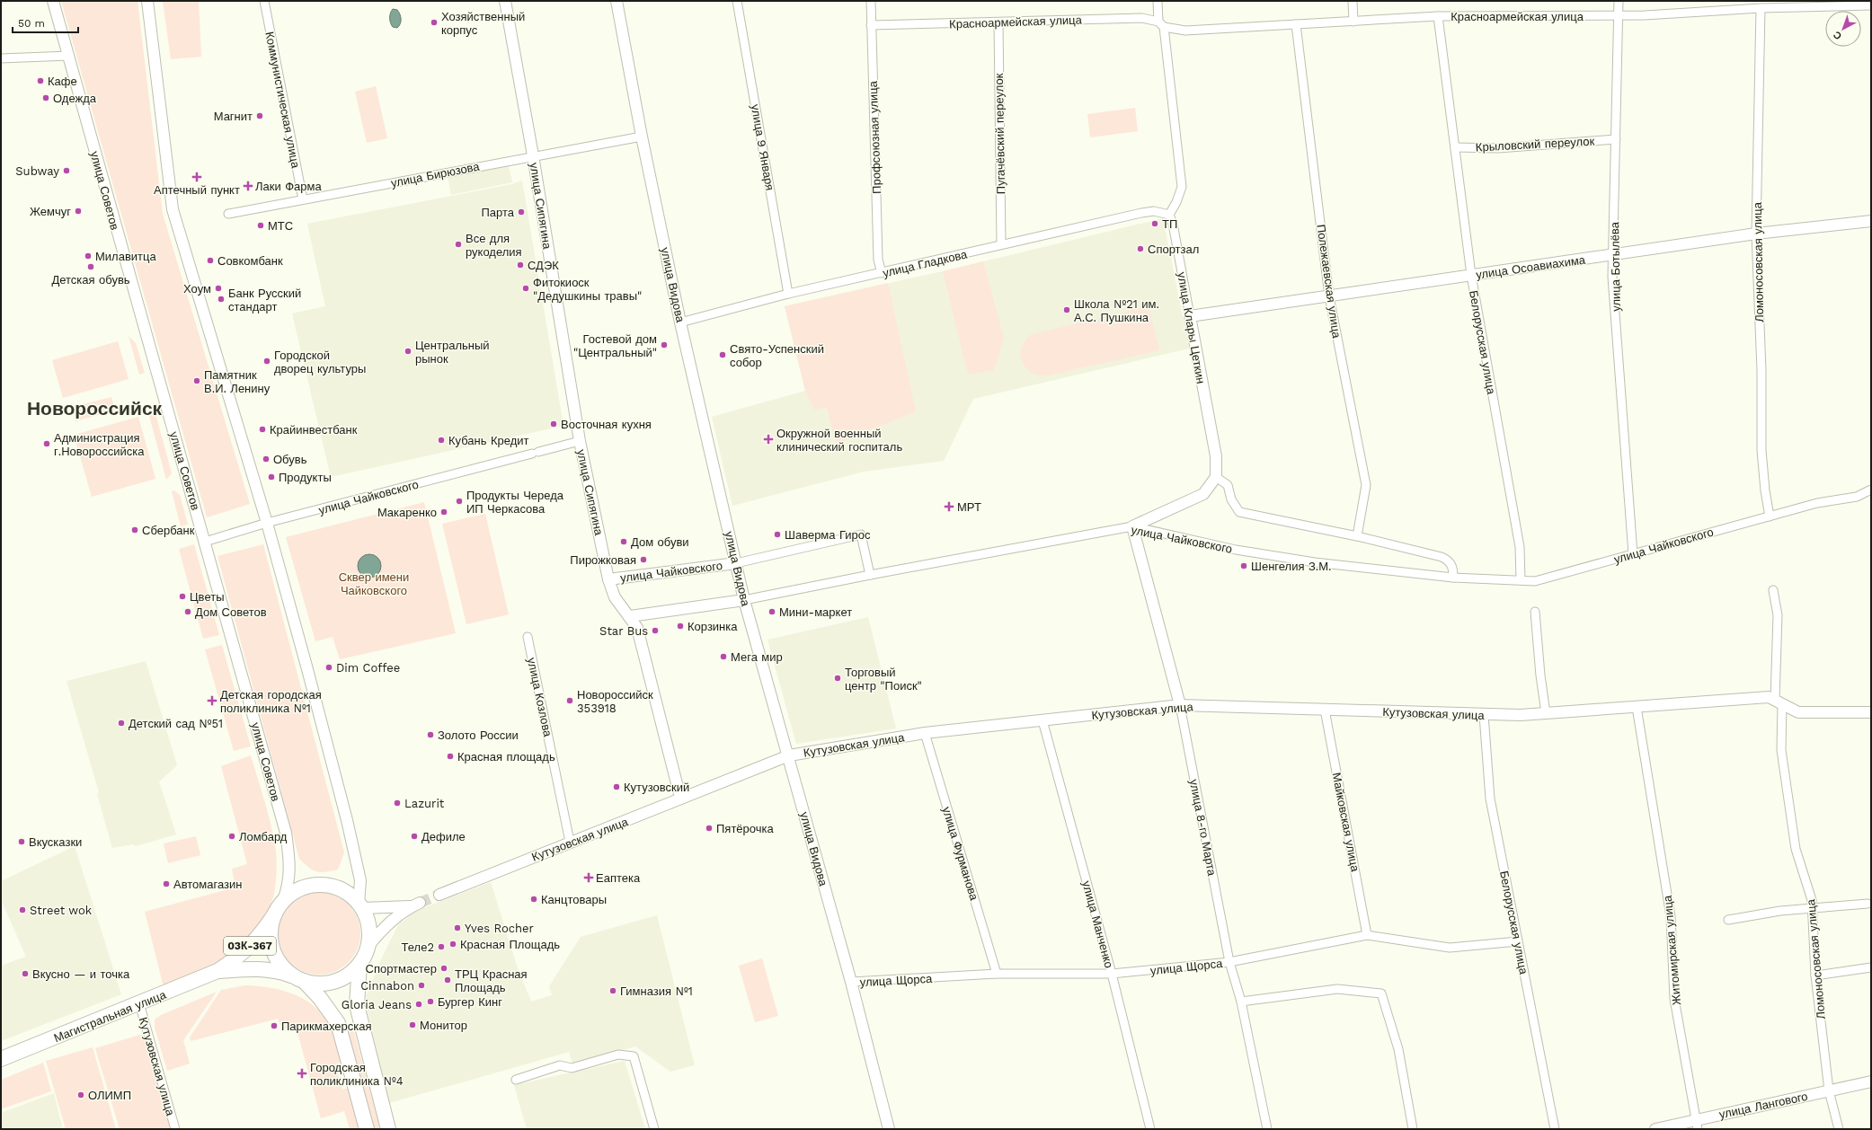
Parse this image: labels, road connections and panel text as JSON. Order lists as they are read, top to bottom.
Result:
{
  "streets": {
    "highway": ["03К-367", "Магистральная улица"],
    "street": [
      "Красноармейская улица",
      "Коммунистическая улица",
      "Пугачёвский переулок",
      "Профсоюзная улица",
      "Крыловский переулок",
      "улица 9 Января",
      "улица Бирюзова",
      "улица Советов",
      "улица Сипягина",
      "Ломоносовская улица",
      "улица Гладкова",
      "улица Осоавиахима",
      "улица Ботылёва",
      "Полежаевская улица",
      "улица Видова",
      "улица Клары Цеткин",
      "Белорусская улица",
      "улица Чайковского",
      "улица Козлова",
      "Кутузовская улица",
      "Майковская улица",
      "улица 8-го Марта",
      "улица Фурманова",
      "улица Манченко",
      "Житомирская улица",
      "улица Щорса",
      "улица Лангового"
    ]
  },
  "crossings": [
    ["Красноармейская улица", "Пугачёвский переулок"],
    ["Красноармейская улица", "Профсоюзная улица"],
    ["Красноармейская улица", "Ломоносовская улица"],
    ["Красноармейская улица", "улица Ботылёва"],
    ["Красноармейская улица", "Полежаевская улица"],
    ["Красноармейская улица", "Белорусская улица"],
    ["Коммунистическая улица", "улица Бирюзова"],
    ["Пугачёвский переулок", "улица Гладкова"],
    ["Профсоюзная улица", "улица Гладкова"],
    ["Крыловский переулок", "улица Ботылёва"],
    ["Крыловский переулок", "Белорусская улица"],
    ["улица 9 Января", "улица Гладкова"],
    ["улица Бирюзова", "улица Сипягина"],
    ["улица Бирюзова", "улица Видова"],
    ["улица Советов", "улица Чайковского"],
    ["улица Советов", "Магистральная улица"],
    ["улица Сипягина", "улица Чайковского"],
    ["Ломоносовская улица", "улица Осоавиахима"],
    ["Ломоносовская улица", "улица Чайковского"],
    ["Ломоносовская улица", "Кутузовская улица"],
    ["Ломоносовская улица", "улица Лангового"],
    ["улица Гладкова", "улица Видова"],
    ["улица Гладкова", "улица Клары Цеткин"],
    ["улица Осоавиахима", "улица Ботылёва"],
    ["улица Осоавиахима", "Полежаевская улица"],
    ["улица Осоавиахима", "улица Клары Цеткин"],
    ["улица Осоавиахима", "Белорусская улица"],
    ["улица Ботылёва", "улица Чайковского"],
    ["улица Видова", "улица Чайковского"],
    ["улица Видова", "Кутузовская улица"],
    ["улица Видова", "улица Щорса"],
    ["Белорусская улица", "улица Чайковского"],
    ["Белорусская улица", "Кутузовская улица"],
    ["Белорусская улица", "улица Щорса"],
    ["улица Чайковского", "улица 8-го Марта"],
    ["улица Козлова", "Кутузовская улица"],
    ["Кутузовская улица", "Майковская улица"],
    ["Кутузовская улица", "улица 8-го Марта"],
    ["Кутузовская улица", "улица Фурманова"],
    ["Кутузовская улица", "улица Манченко"],
    ["Кутузовская улица", "Житомирская улица"],
    ["Кутузовская улица", "Магистральная улица"],
    ["Майковская улица", "улица Щорса"],
    ["улица 8-го Марта", "улица Щорса"],
    ["улица Фурманова", "улица Щорса"],
    ["улица Манченко", "улица Щорса"],
    ["Житомирская улица", "улица Лангового"]
  ],
  "districts": ["Новороссийск"],
  "parks": ["Сквер имени Чайковского"],
  "places": {
    "other": [
      "Хозяйственный корпус",
      "Кафе",
      "Одежда",
      "Магнит",
      "Subway",
      "Жемчуг",
      "Парта",
      "ТП",
      "МТС",
      "Все для рукоделия",
      "Спортзал",
      "Милавитца",
      "Совкомбанк",
      "СДЭК",
      "Детская обувь",
      "Хоум",
      "Фитокиоск \"Дедушкины травы\"",
      "Банк Русский стандарт",
      "Школа №21 им. А.С. Пушкина",
      "Гостевой дом \"Центральный\"",
      "Центральный рынок",
      "Свято-Успенский собор",
      "Городской дворец культуры",
      "Памятник В.И. Ленину",
      "Восточная кухня",
      "Крайинвестбанк",
      "Кубань Кредит",
      "Администрация г.Новороссийска",
      "Обувь",
      "Продукты",
      "Продукты Череда ИП Черкасова",
      "Макаренко",
      "Сбербанк",
      "Шаверма Гирос",
      "Дом обуви",
      "Пирожковая",
      "Шенгелия З.М.",
      "Цветы",
      "Дом Советов",
      "Мини-маркет",
      "Корзинка",
      "Star Bus",
      "Мега мир",
      "Dim Coffee",
      "Торговый центр \"Поиск\"",
      "Новороссийск 353918",
      "Детский сад №51",
      "Золото России",
      "Красная площадь",
      "Кутузовский",
      "Lazurit",
      "Пятёрочка",
      "Ломбард",
      "Дефиле",
      "Вкусказки",
      "Автомагазин",
      "Канцтовары",
      "Street wok",
      "Yves Rocher",
      "Красная Площадь",
      "Теле2",
      "Спортмастер",
      "Вкусно — и точка",
      "ТРЦ Красная Площадь",
      "Cinnabon",
      "Гимназия №1",
      "Бургер Кинг",
      "Gloria Jeans",
      "Монитор",
      "Парикмахерская",
      "ОЛИМП"
    ],
    "health": [
      "Аптечный пункт",
      "Лаки Фарма",
      "Окружной военный клинический госпиталь",
      "МРТ",
      "Детская городская поликлиника №1",
      "Еаптека",
      "Городская поликлиника №4"
    ]
  },
  "scale_bar": "50 m",
  "north": "bottom left"
}
